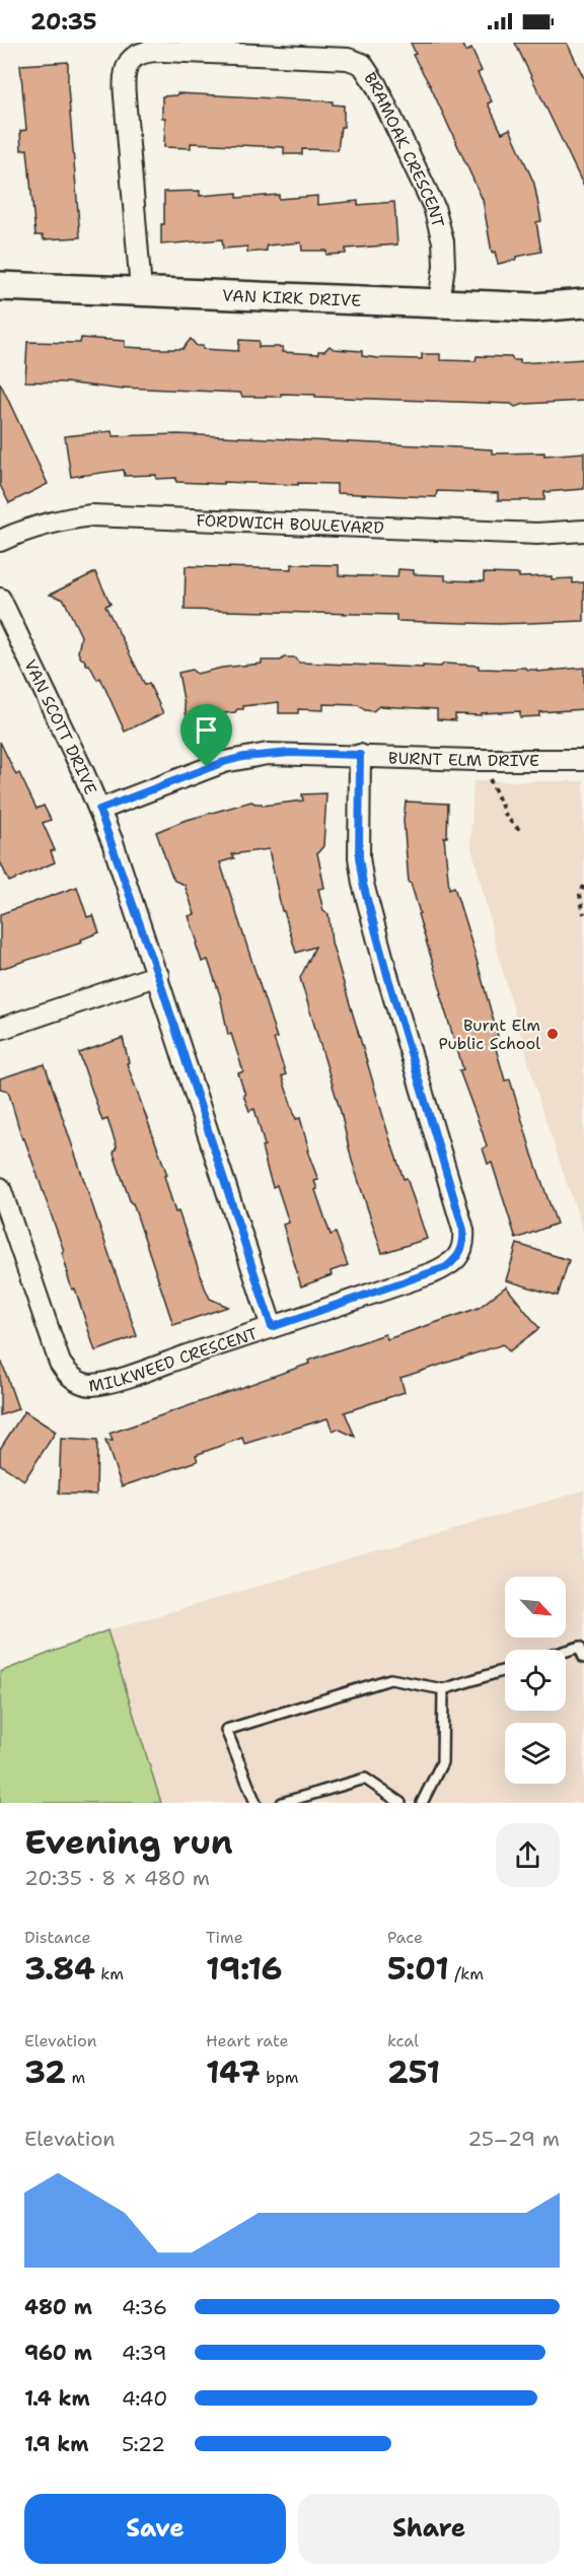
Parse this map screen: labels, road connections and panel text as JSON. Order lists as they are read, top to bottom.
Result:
{
  "streets": {
    "street": [
      "BRAMOAK CRESCENT",
      "VAN KIRK DRIVE",
      "FORDWICH BOULEVARD",
      "VAN SCOTT DRIVE",
      "BURNT ELM DRIVE",
      "MILKWEED CRESCENT"
    ]
  },
  "crossings": [
    ["BRAMOAK CRESCENT", "VAN KIRK DRIVE"],
    ["VAN SCOTT DRIVE", "BURNT ELM DRIVE"],
    ["VAN SCOTT DRIVE", "MILKWEED CRESCENT"],
    ["BURNT ELM DRIVE", "MILKWEED CRESCENT"]
  ],
  "places": ["Burnt Elm Public School"],
  "north": "bottom right",
  "page": {
    "status": "20:35",
    "heading": ["Evening run", "20:35 · 8 × 480 m"],
    "stats": [
      ["Distance", "3.84 km"],
      ["Time", "19:16"],
      ["Pace", "5:01 /km"],
      ["Elevation", "32 m"],
      ["Heart rate", "147 bpm"],
      ["kcal", "251"]
    ],
    "chart": ["Elevation", "25–29 m"],
    "list": [
      {
        "name": "480 m",
        "note": "4:36"
      },
      {
        "name": "960 m",
        "note": "4:39"
      },
      {
        "name": "1.4 km",
        "note": "4:40"
      },
      {
        "name": "1.9 km",
        "note": "5:22"
      }
    ],
    "buttons": ["Save", "Share"]
  }
}
